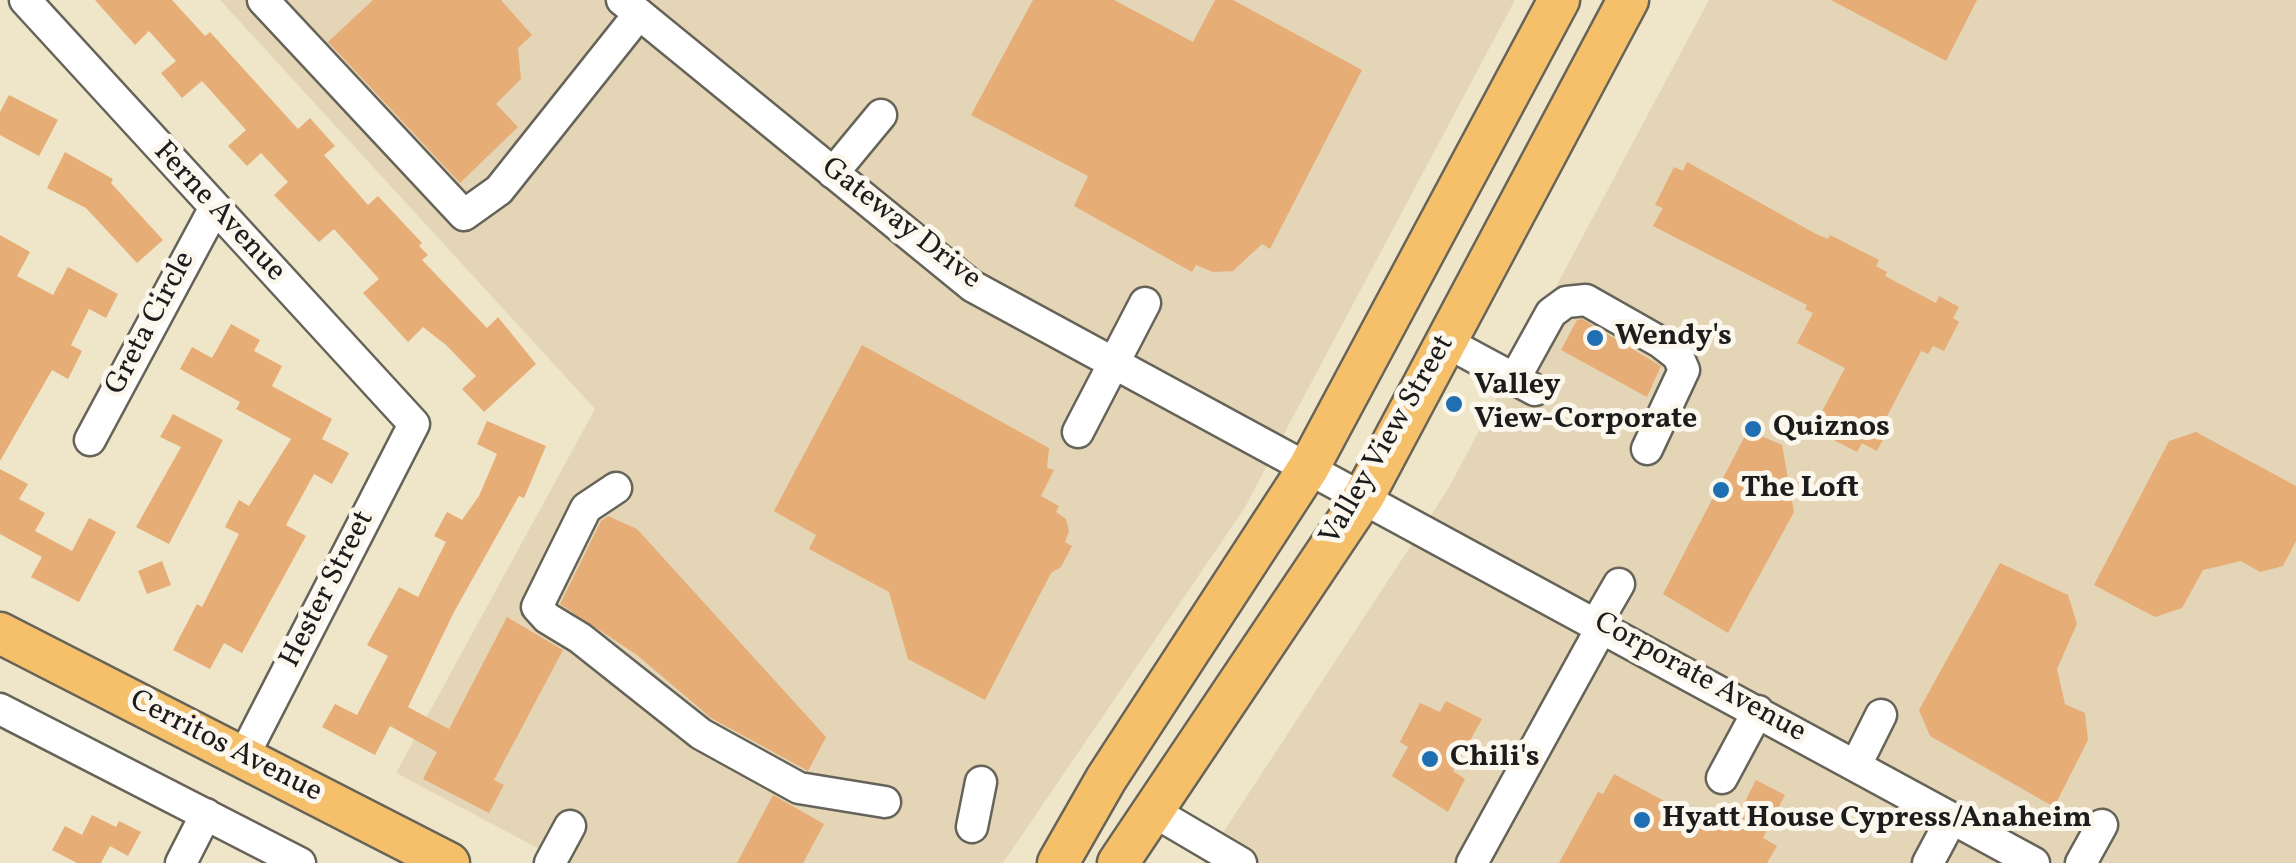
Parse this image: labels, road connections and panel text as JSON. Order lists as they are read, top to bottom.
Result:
{
  "streets": {
    "main road": ["Valley View Street", "Cerritos Avenue"],
    "street": [
      "Ferne Avenue",
      "Gateway Drive",
      "Greta Circle",
      "Hester Street",
      "Corporate Avenue"
    ]
  },
  "crossings": [
    ["Ferne Avenue", "Greta Circle"],
    ["Ferne Avenue", "Hester Street"],
    ["Gateway Drive", "Valley View Street"],
    ["Gateway Drive", "Corporate Avenue"],
    ["Valley View Street", "Corporate Avenue"],
    ["Hester Street", "Cerritos Avenue"]
  ],
  "places": [
    "Wendy's",
    "Valley View-Corporate",
    "Quiznos",
    "The Loft",
    "Chili's",
    "Hyatt House Cypress/Anaheim"
  ]
}
